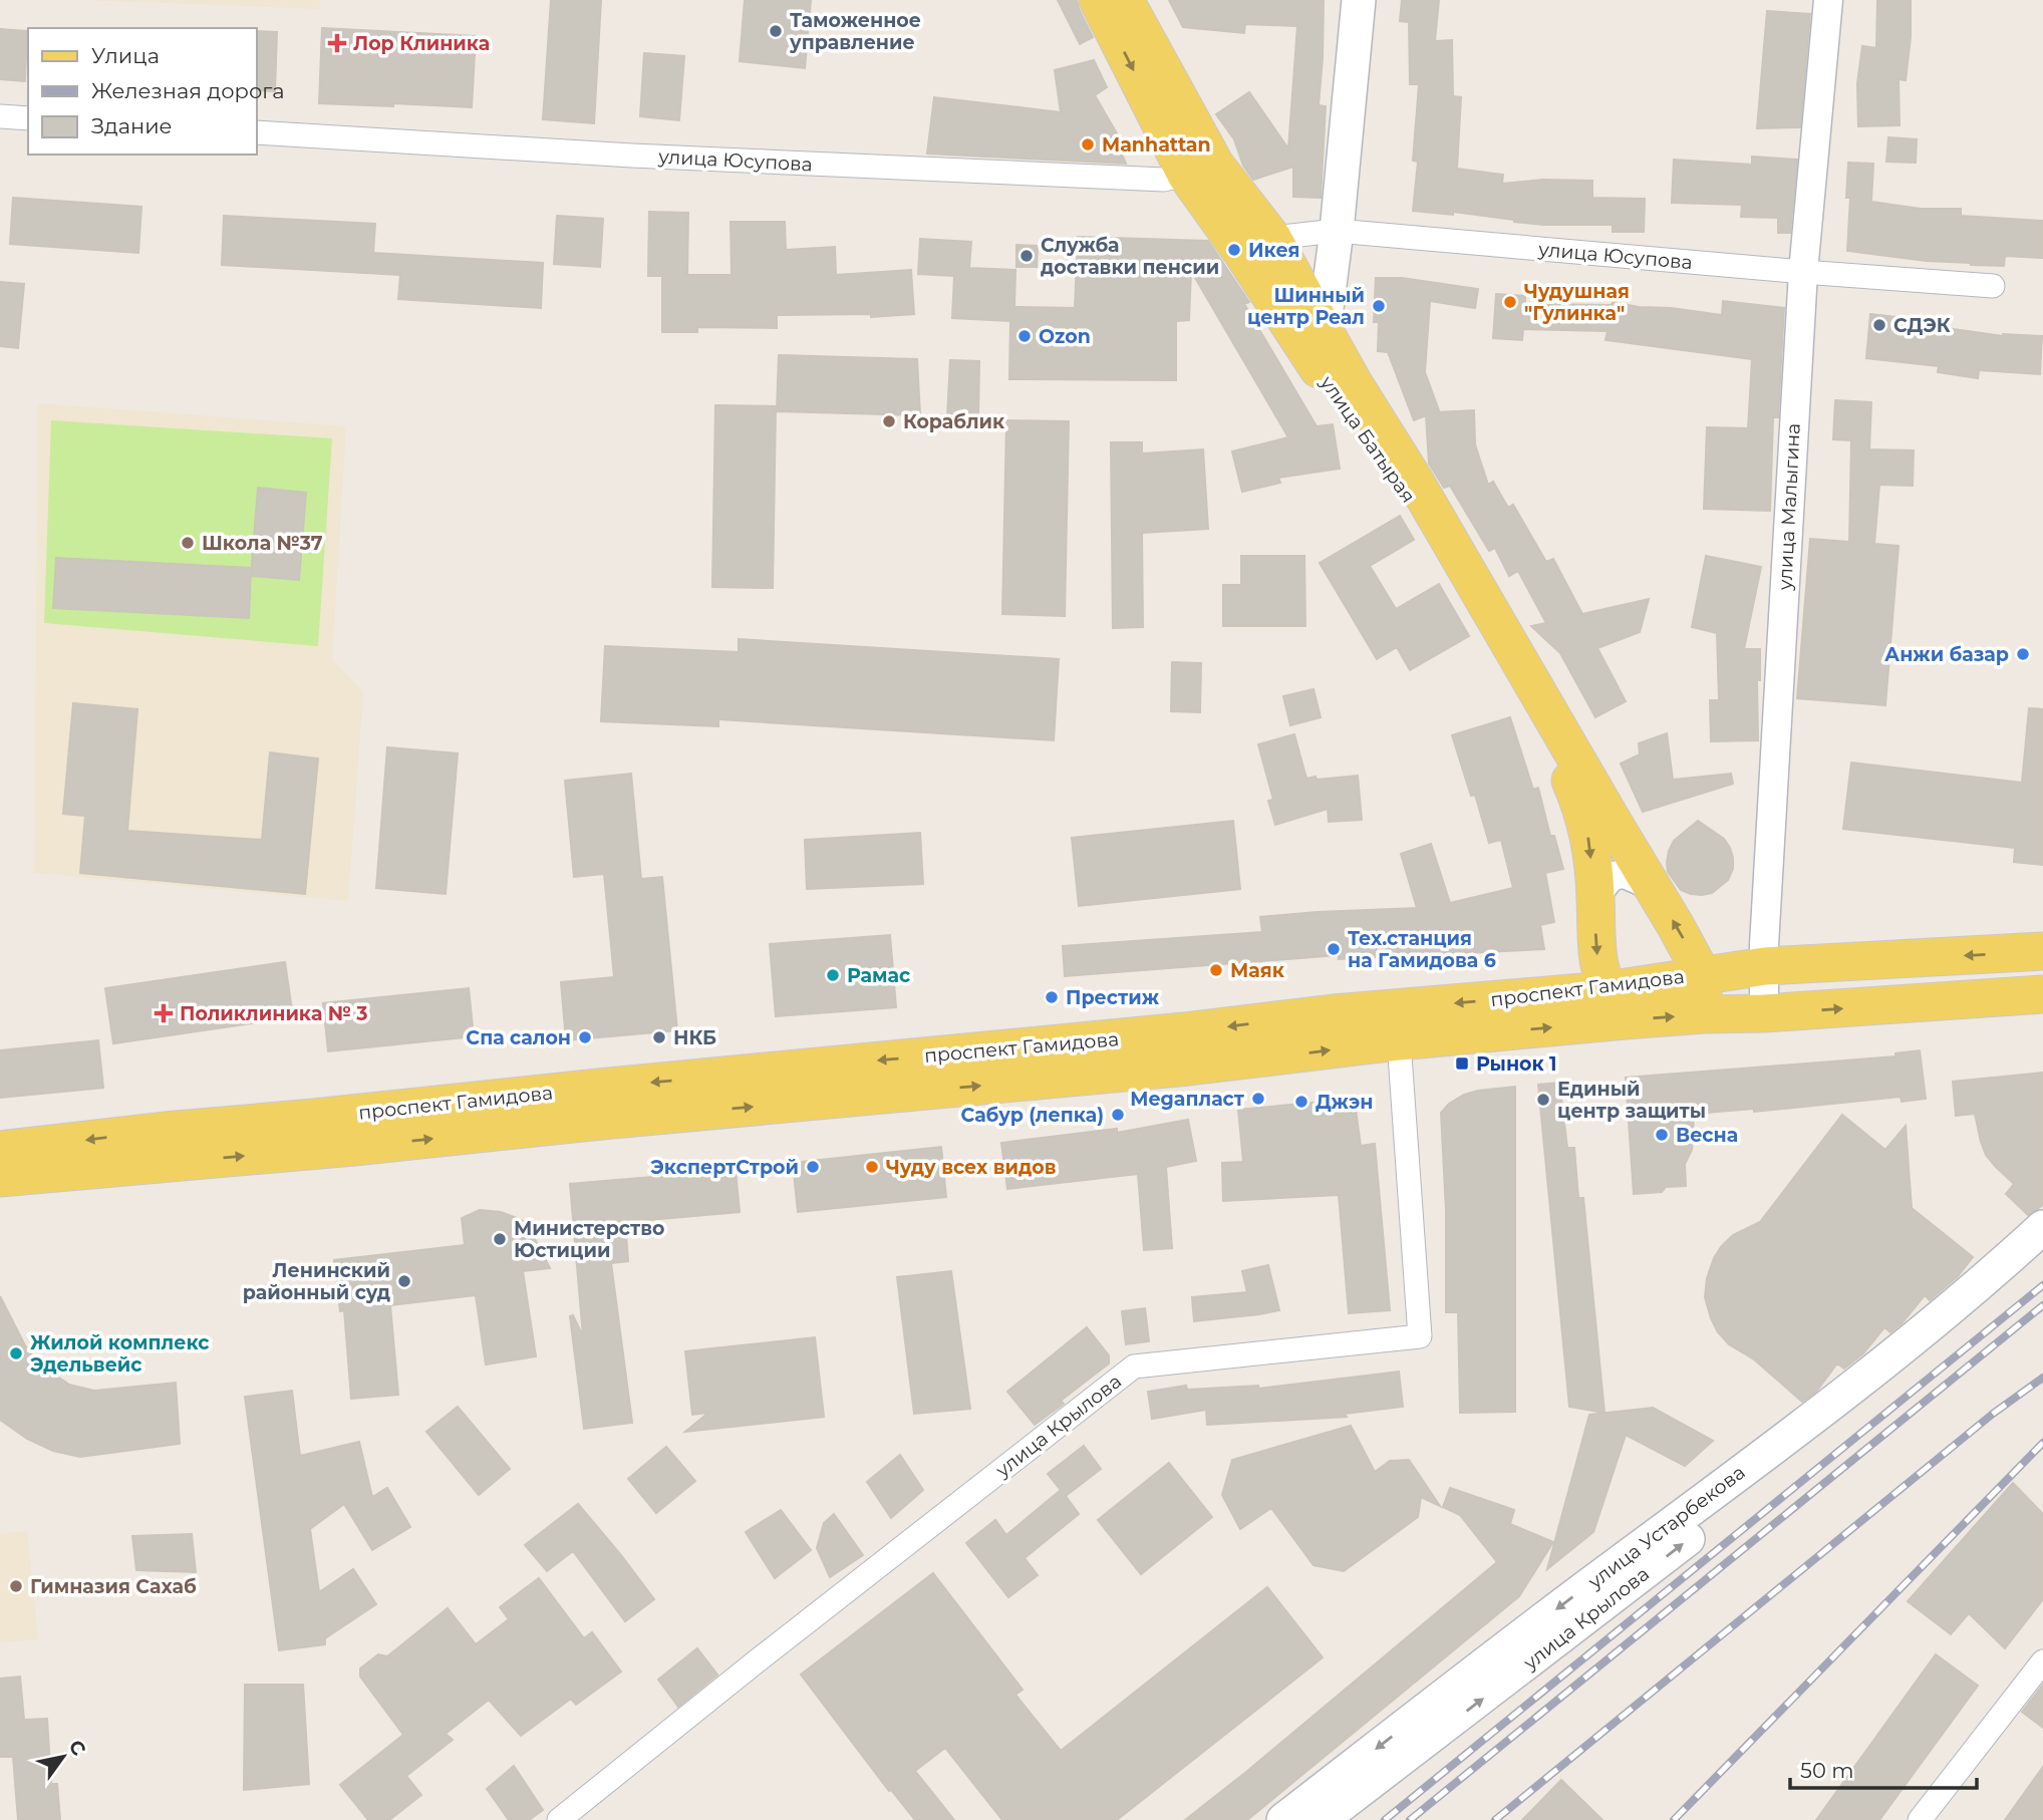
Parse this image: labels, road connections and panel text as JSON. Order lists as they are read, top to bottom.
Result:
{
  "streets": {
    "main road": [
      "улица Батырая",
      "проспект Гамидова",
      "улица Крылова",
      "улица Устарбекова"
    ],
    "street": ["улица Юсупова", "улица Малыгина"]
  },
  "crossings": [
    ["улица Юсупова", "улица Батырая"],
    ["улица Юсупова", "улица Малыгина"],
    ["улица Батырая", "проспект Гамидова"],
    ["улица Малыгина", "проспект Гамидова"],
    ["проспект Гамидова", "улица Крылова"]
  ],
  "one_way": ["улица Крылова", "улица Устарбекова"],
  "places": {
    "other": [
      "Таможенное управление",
      "Manhattan",
      "Икея",
      "Служба доставки пенсии",
      "Чудушная \"Гулинка\"",
      "Шинный центр Реал",
      "СДЭК",
      "Ozon",
      "Кораблик",
      "Школа №37",
      "Анжи базар",
      "Тех.станция на Гамидова 6",
      "Маяк",
      "Рамас",
      "Престиж",
      "Спа салон",
      "НКБ",
      "Megaпласт",
      "Единый центр защиты",
      "Джэн",
      "Сабур (лепка)",
      "Весна",
      "ЭкспертСтрой",
      "Чуду всех видов",
      "Министерство Юстиции",
      "Ленинский районный суд",
      "Жилой комплекс Эдельвейс",
      "Гимназия Сахаб"
    ],
    "health": ["Лор Клиника", "Поликлиника № 3"],
    "transit": ["Рынок 1"]
  },
  "legend": ["Улица", "Железная дорога", "Здание"],
  "scale_bar": "50 m",
  "north": "top right"
}
